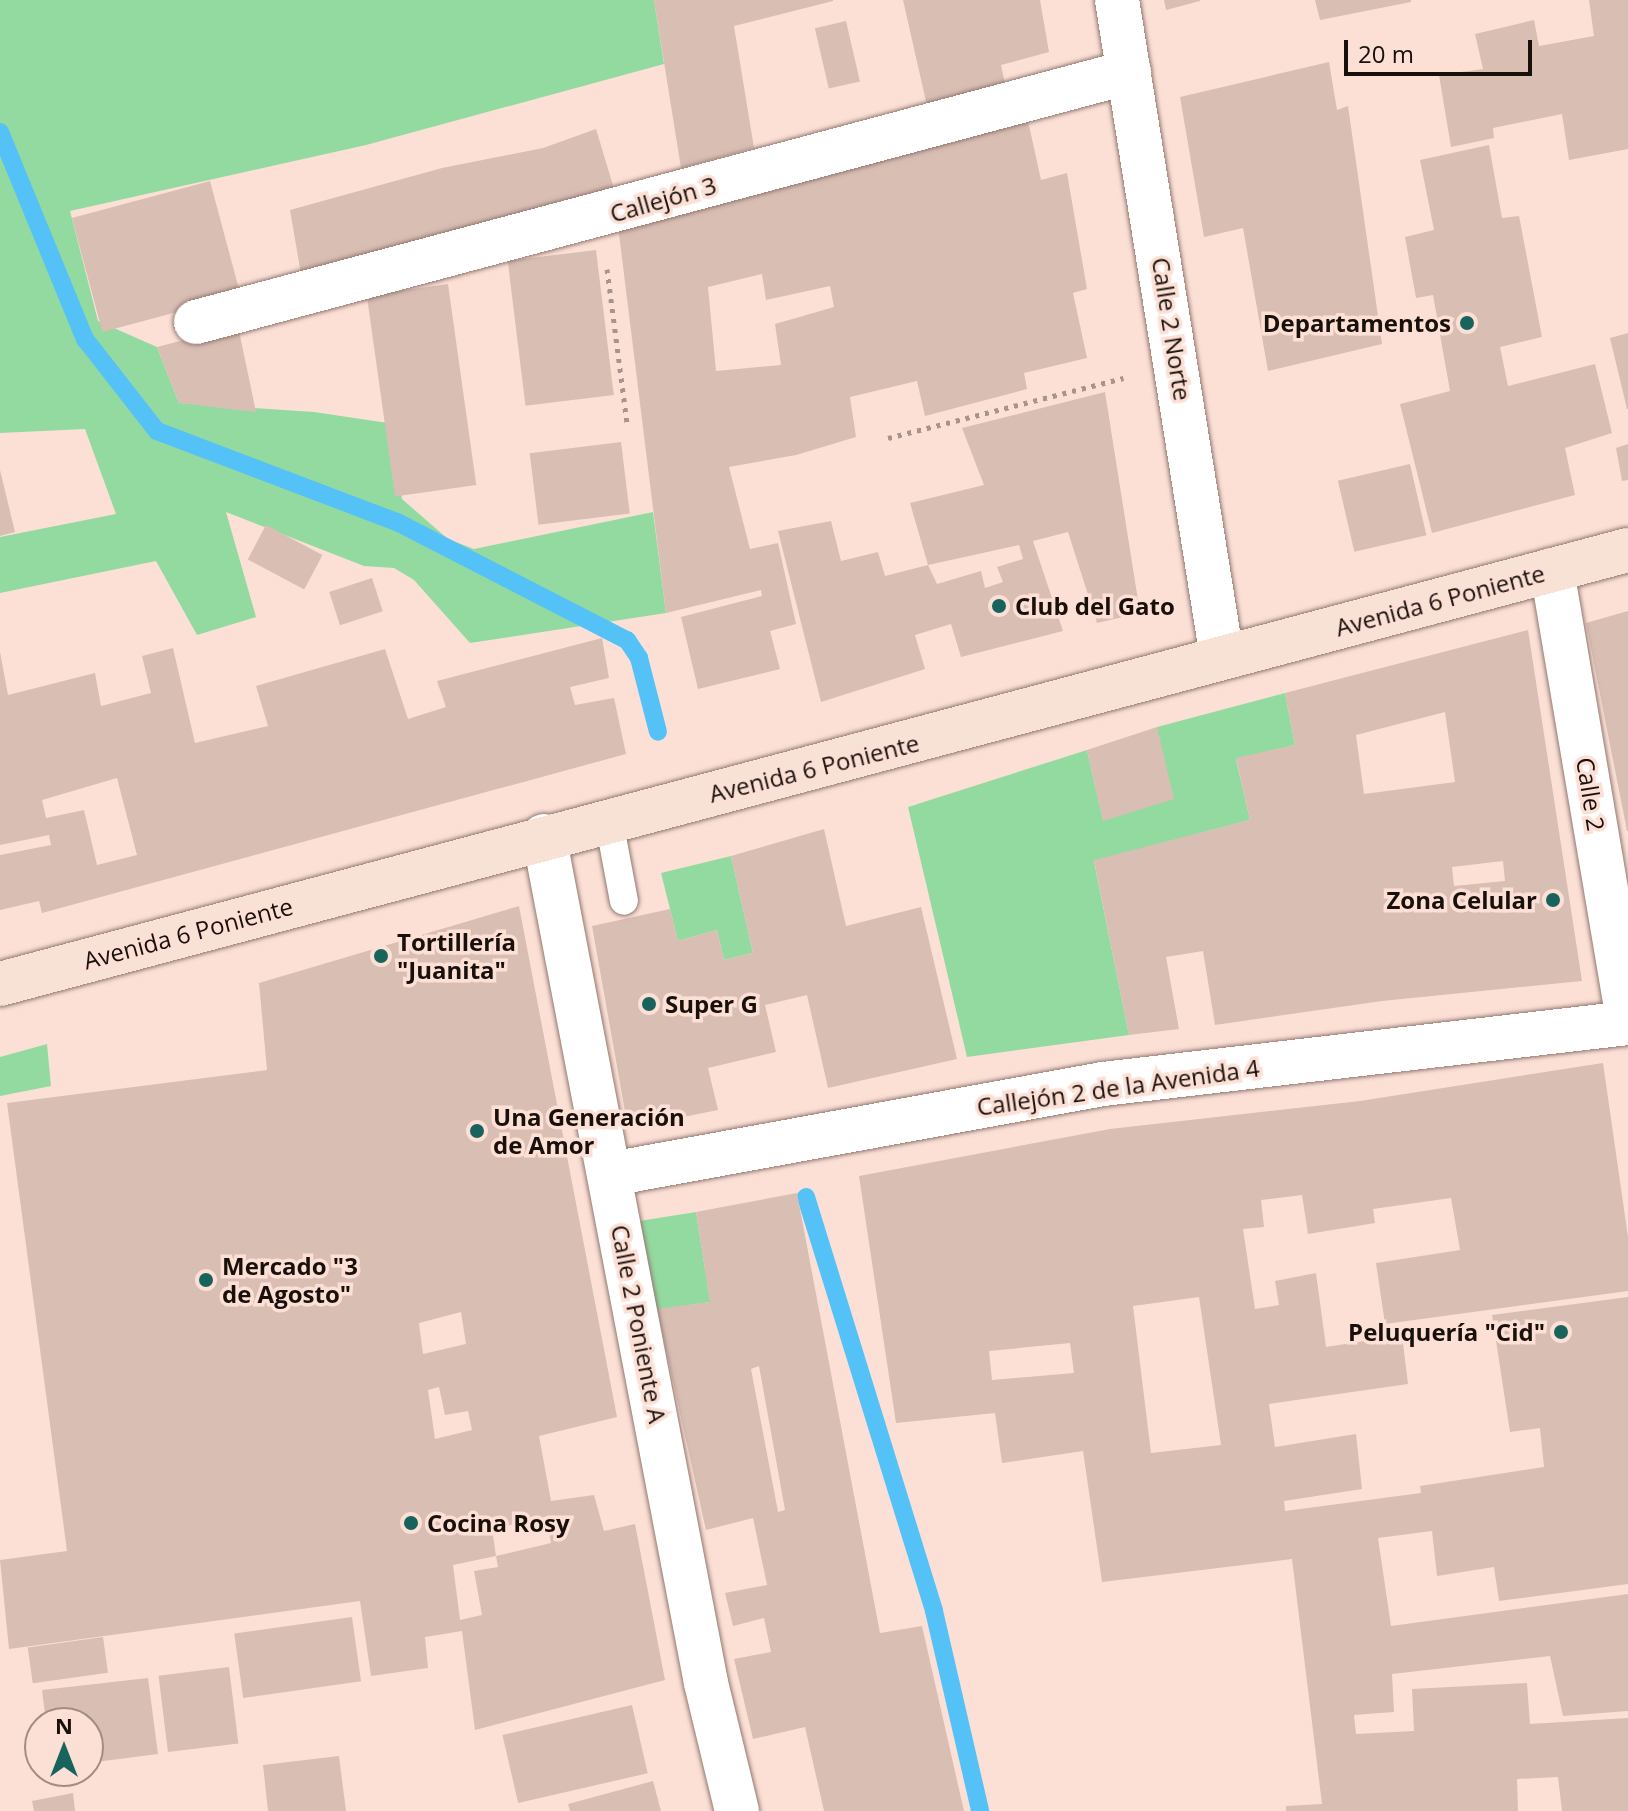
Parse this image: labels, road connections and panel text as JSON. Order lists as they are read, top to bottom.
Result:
{
  "streets": {
    "street": [
      "Callejón 3",
      "Calle 2 Norte",
      "Avenida 6 Poniente",
      "Calle 2",
      "Callejón 2 de la Avenida 4",
      "Calle 2 Poniente A"
    ]
  },
  "crossings": [
    ["Callejón 3", "Calle 2 Norte"],
    ["Calle 2 Norte", "Avenida 6 Poniente"],
    ["Avenida 6 Poniente", "Calle 2"],
    ["Avenida 6 Poniente", "Calle 2 Poniente A"],
    ["Calle 2", "Callejón 2 de la Avenida 4"],
    ["Callejón 2 de la Avenida 4", "Calle 2 Poniente A"]
  ],
  "places": [
    "Departamentos",
    "Club del Gato",
    "Zona Celular",
    "Tortillería \"Juanita\"",
    "Super G",
    "Una Generación de Amor",
    "Mercado \"3 de Agosto\"",
    "Peluquería \"Cid\"",
    "Cocina Rosy"
  ],
  "scale_bar": "20 m",
  "north": "top"
}
